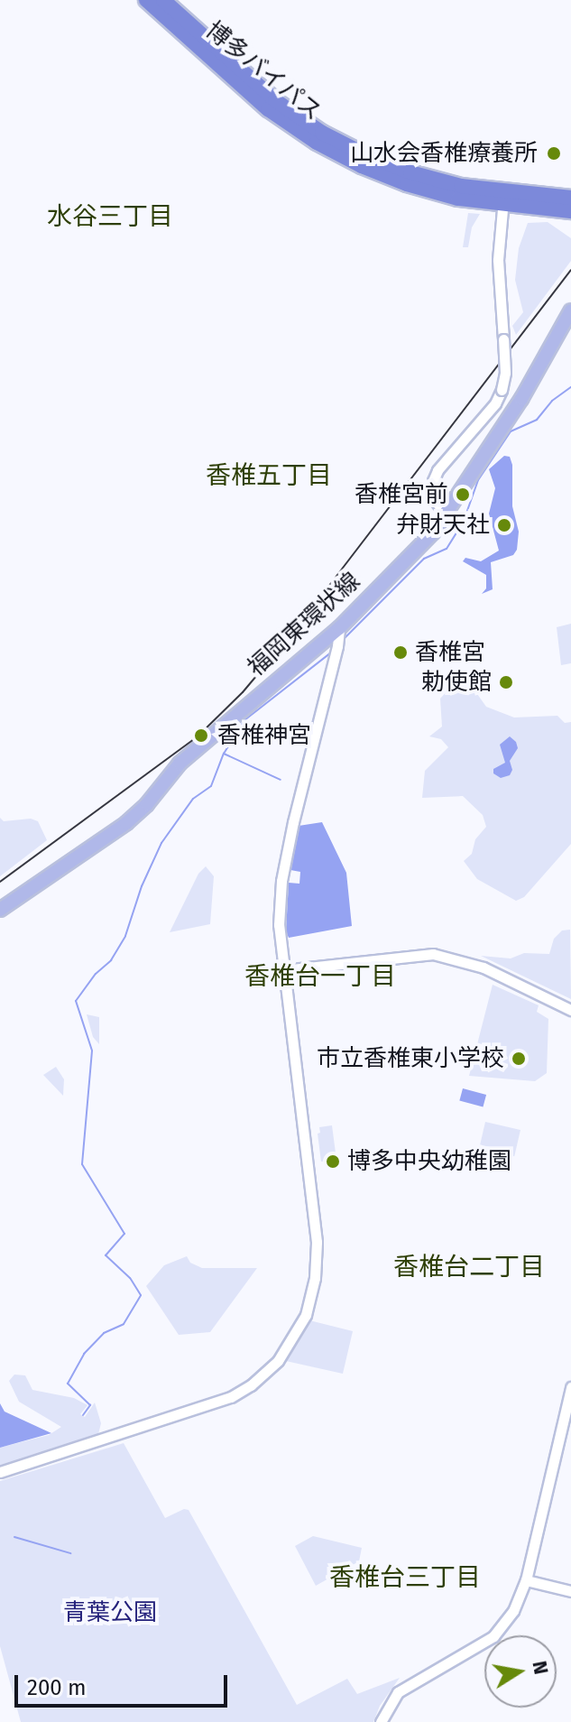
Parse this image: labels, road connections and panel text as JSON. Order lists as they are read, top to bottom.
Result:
{
  "streets": {
    "highway": ["博多バイパス"],
    "main road": ["福岡東環状線"]
  },
  "districts": [
    "水谷三丁目",
    "香椎五丁目",
    "香椎台一丁目",
    "香椎台二丁目",
    "香椎台三丁目"
  ],
  "parks": ["青葉公園"],
  "places": [
    "山水会香椎療養所",
    "香椎宮前",
    "弁財天社",
    "香椎宮",
    "勅使館",
    "香椎神宮",
    "市立香椎東小学校",
    "博多中央幼稚園"
  ],
  "scale_bar": "200 m",
  "north": "right"
}
